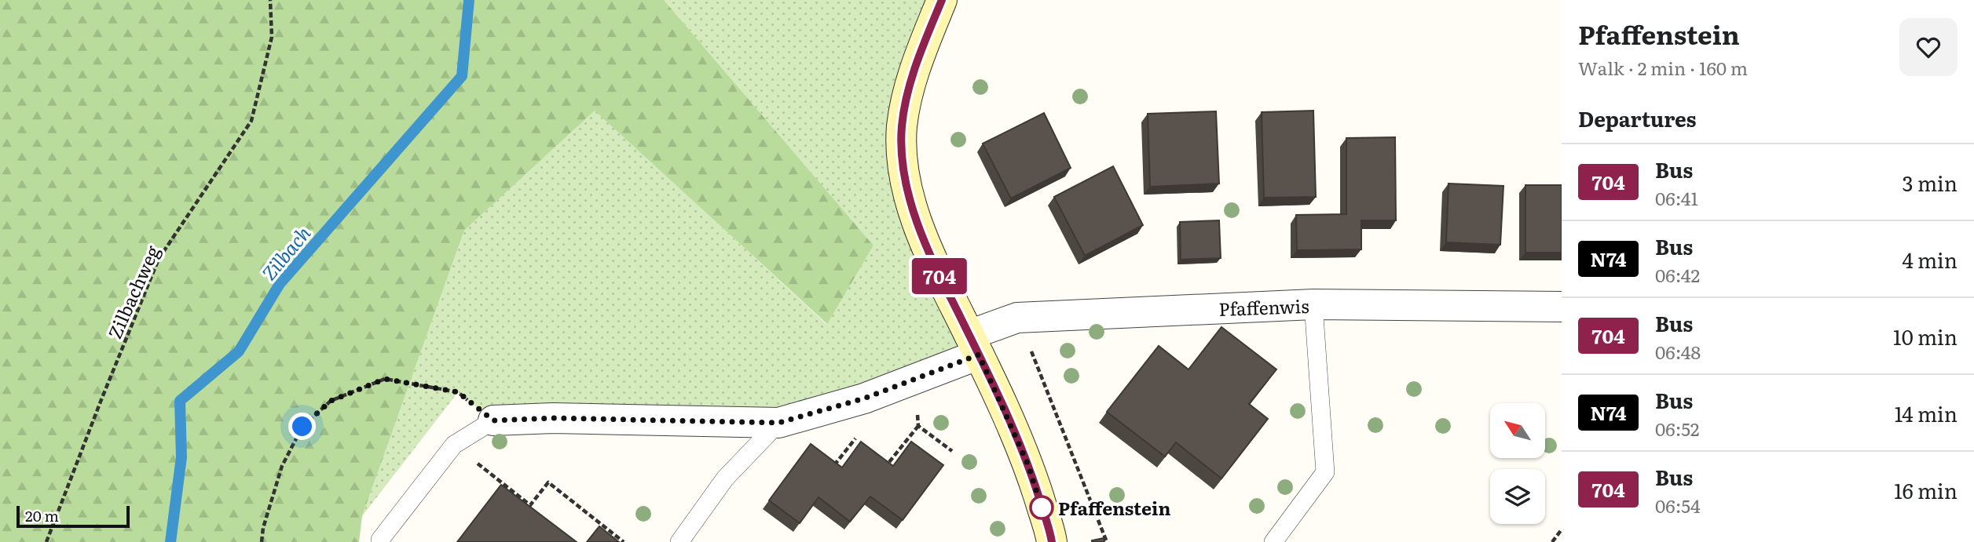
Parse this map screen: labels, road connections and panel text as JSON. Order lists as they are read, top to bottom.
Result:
{
  "streets": {
    "street": ["Pfaffenwis"],
    "path": ["Zilbachweg"]
  },
  "water": ["Zilbach"],
  "places": ["Pfaffenstein"],
  "lines": ["bus line 704"],
  "scale_bar": "20 m",
  "north": "top left",
  "page": {
    "on_map": "704",
    "heading": [
      ["Pfaffenstein", "Walk · 2 min · 160 m"],
      "Departures"
    ],
    "list": [
      {
        "mark": "704",
        "name": "Bus",
        "note": "06:41",
        "value": "3 min"
      },
      {
        "mark": "N74",
        "name": "Bus",
        "note": "06:42",
        "value": "4 min"
      },
      {
        "mark": "704",
        "name": "Bus",
        "note": "06:48",
        "value": "10 min"
      },
      {
        "mark": "N74",
        "name": "Bus",
        "note": "06:52",
        "value": "14 min"
      },
      {
        "mark": "704",
        "name": "Bus",
        "note": "06:54",
        "value": "16 min"
      }
    ],
    "scale": "20 m"
  }
}
